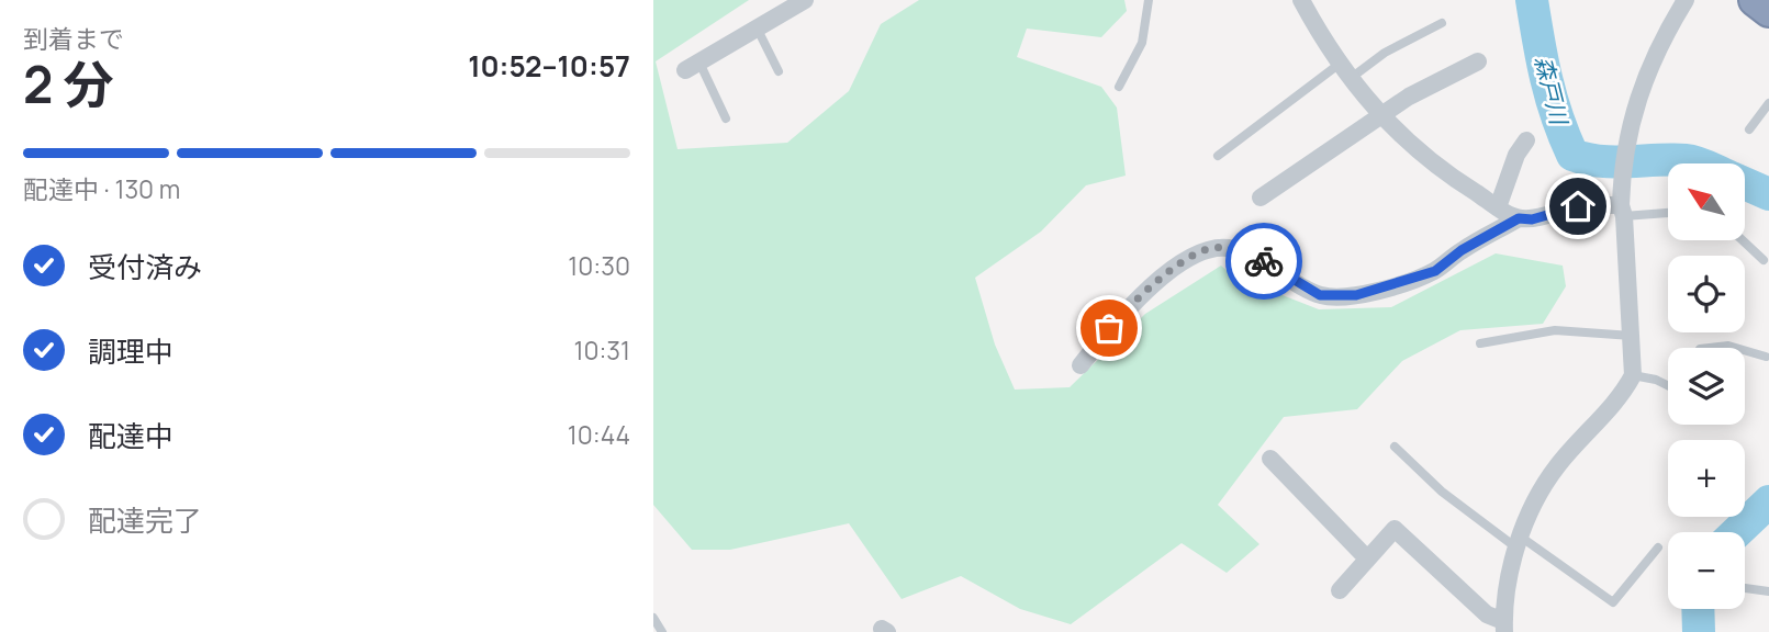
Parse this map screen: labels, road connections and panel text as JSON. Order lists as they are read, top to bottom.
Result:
{
  "water": ["森戸川"],
  "north": "top left",
  "page": {
    "heading": ["2 分", "到着まで", "10:52–10:57"],
    "bar": "配達中 · 130 m",
    "map_buttons": ["+", "−"],
    "list": [
      ["受付済み", "10:30"],
      ["調理中", "10:31"],
      ["配達中", "10:44"],
      "配達完了"
    ]
  }
}
